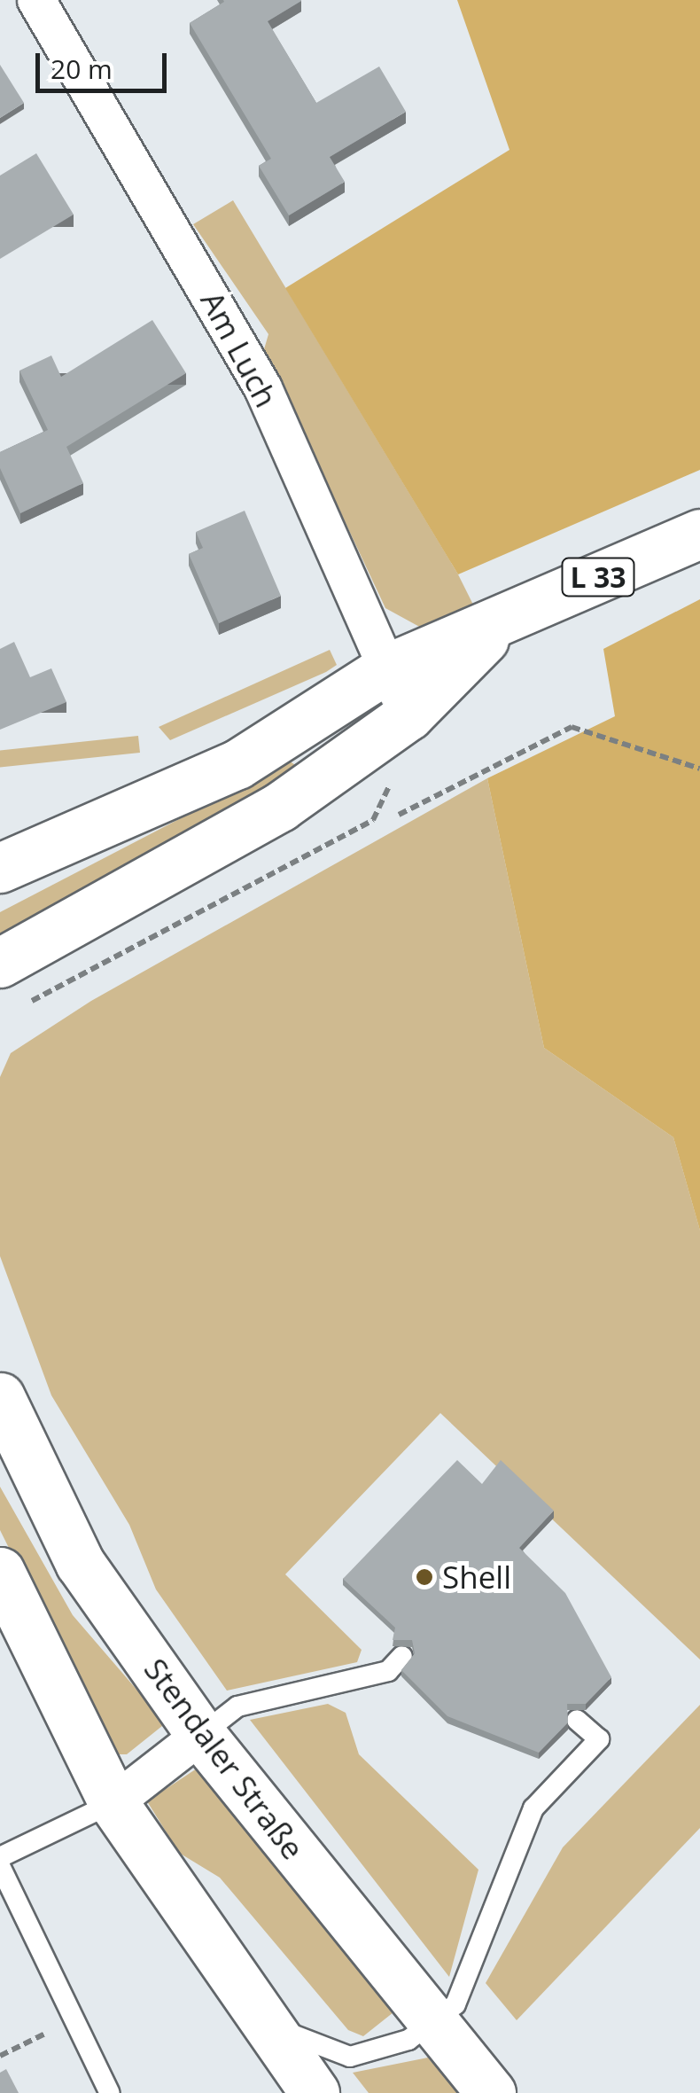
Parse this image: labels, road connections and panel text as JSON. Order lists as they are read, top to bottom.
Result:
{
  "streets": {
    "main road": ["L 33", "Stendaler Straße"],
    "street": ["Am Luch"]
  },
  "places": ["Shell"],
  "scale_bar": "20 m"
}
